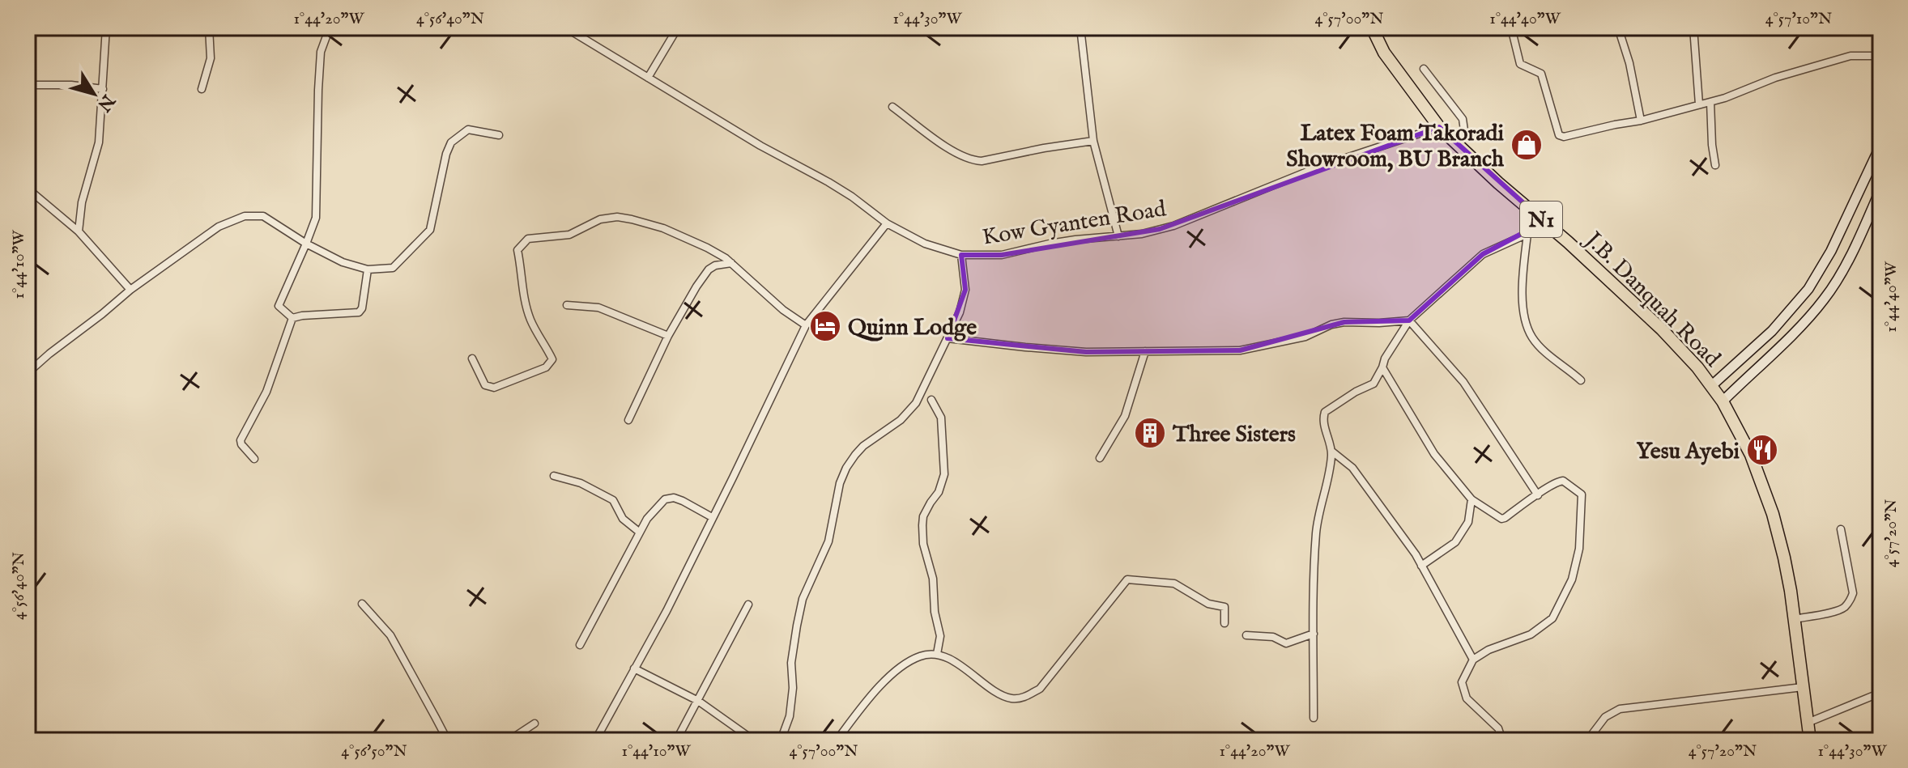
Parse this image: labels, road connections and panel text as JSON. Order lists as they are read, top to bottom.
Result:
{
  "streets": {
    "highway": ["N1", "J.B. Danquah Road"],
    "street": ["Kow Gyanten Road"]
  },
  "crossings": [
    ["N1", "J.B. Danquah Road"],
    ["Kow Gyanten Road", "J.B. Danquah Road"]
  ],
  "places": {
    "shop": ["Latex Foam Takoradi Showroom, BU Branch"],
    "hotel": ["Quinn Lodge"],
    "building": ["Three Sisters"],
    "restaurant": ["Yesu Ayebi"]
  },
  "north": "bottom right",
  "coordinates": [
    "1°44'20\"W",
    "4°56'40\"N",
    "1°44'30\"W",
    "4°57'00\"N",
    "1°44'40\"W",
    "4°57'10\"N",
    "1°44'10\"W",
    "4°57'20\"N",
    "4°56'50\"N"
  ]
}
